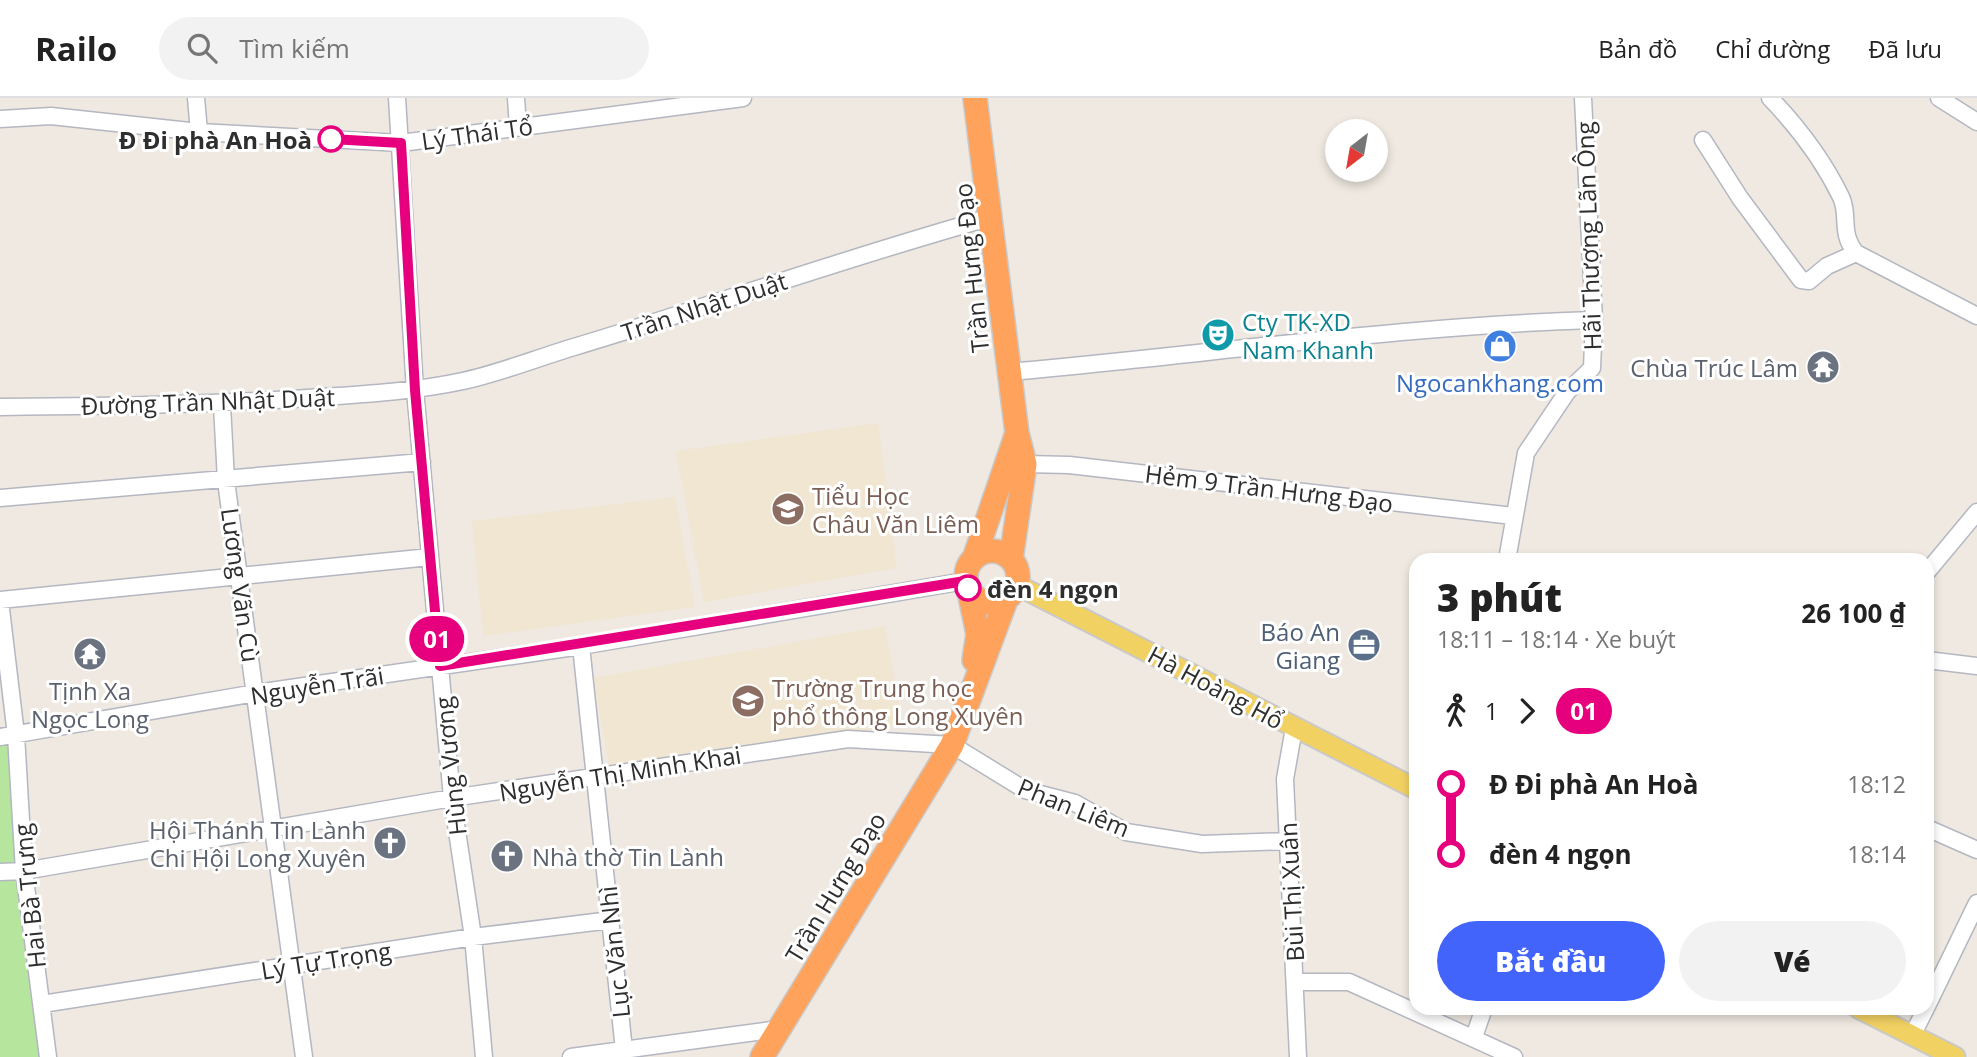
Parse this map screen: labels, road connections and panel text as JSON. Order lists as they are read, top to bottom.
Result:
{
  "streets": {
    "highway": ["Trần Hưng Đạo"],
    "main road": ["Hà Hoàng Hổ"],
    "street": [
      "Lý Thái Tổ",
      "Hãi Thượng Lãn Ông",
      "Trần Nhật Duật",
      "Đường Trần Nhật Duật",
      "Hẻm 9 Trần Hưng Đạo",
      "Lương Vãn Cù",
      "Nguyễn Trãi",
      "Hùng Vương",
      "Nguyễn Thị Minh Khai",
      "Phan Liêm",
      "Bùi Thị Xuân",
      "Hai Bà Trưng",
      "Lục Văn Nhì",
      "Lý Tự Trọng"
    ]
  },
  "crossings": [
    ["Lý Thái Tổ", "Hùng Vương"],
    ["Hãi Thượng Lãn Ông", "Hẻm 9 Trần Hưng Đạo"],
    ["Trần Hưng Đạo", "Trần Nhật Duật"],
    ["Trần Hưng Đạo", "Hẻm 9 Trần Hưng Đạo"],
    ["Trần Hưng Đạo", "Nguyễn Trãi"],
    ["Trần Hưng Đạo", "Hà Hoàng Hổ"],
    ["Trần Hưng Đạo", "Nguyễn Thị Minh Khai"],
    ["Trần Hưng Đạo", "Phan Liêm"],
    ["Trần Nhật Duật", "Đường Trần Nhật Duật"],
    ["Trần Nhật Duật", "Hùng Vương"],
    ["Đường Trần Nhật Duật", "Lương Vãn Cù"],
    ["Đường Trần Nhật Duật", "Hùng Vương"],
    ["Lương Vãn Cù", "Nguyễn Trãi"],
    ["Lương Vãn Cù", "Nguyễn Thị Minh Khai"],
    ["Lương Vãn Cù", "Lý Tự Trọng"],
    ["Nguyễn Trãi", "Hà Hoàng Hổ"],
    ["Nguyễn Trãi", "Hùng Vương"],
    ["Nguyễn Trãi", "Hai Bà Trưng"],
    ["Nguyễn Trãi", "Lục Văn Nhì"],
    ["Hà Hoàng Hổ", "Bùi Thị Xuân"],
    ["Hùng Vương", "Nguyễn Thị Minh Khai"],
    ["Hùng Vương", "Lý Tự Trọng"],
    ["Nguyễn Thị Minh Khai", "Phan Liêm"],
    ["Nguyễn Thị Minh Khai", "Hai Bà Trưng"],
    ["Nguyễn Thị Minh Khai", "Lục Văn Nhì"],
    ["Phan Liêm", "Bùi Thị Xuân"],
    ["Hai Bà Trưng", "Lý Tự Trọng"],
    ["Lục Văn Nhì", "Lý Tự Trọng"]
  ],
  "places": {
    "other": ["Đ Đi phà An Hoà", "đèn 4 ngọn"],
    "theatre": ["Cty TK-XD Nam Khanh"],
    "shop": ["Ngocankhang.com"],
    "temple": ["Chùa Trúc Lâm", "Tịnh Xa Ngọc Long"],
    "school or university": ["Tiểu Học Châu Văn Liêm", "Trường Trung học phổ thông Long Xuyên"],
    "office": ["Báo An Giang"],
    "church": ["Hội Thánh Tin Lành Chi Hội Long Xuyên", "Nhà thờ Tin Lành"]
  },
  "lines": ["bus line 01"],
  "north": "bottom left",
  "page": {
    "header": "Railo",
    "search": "Tìm kiếm",
    "nav": ["Bản đồ", "Chỉ đường", "Đã lưu"],
    "on_map": "01",
    "heading": ["3 phút", "18:11 – 18:14 · Xe buýt", "26 100 ₫"],
    "legs": ["1", "01"],
    "list": [
      {
        "name": "Đ Đi phà An Hoà",
        "value": "18:12"
      },
      {
        "name": "đèn 4 ngọn",
        "value": "18:14"
      }
    ],
    "buttons": ["Bắt đầu", "Vé"]
  }
}
